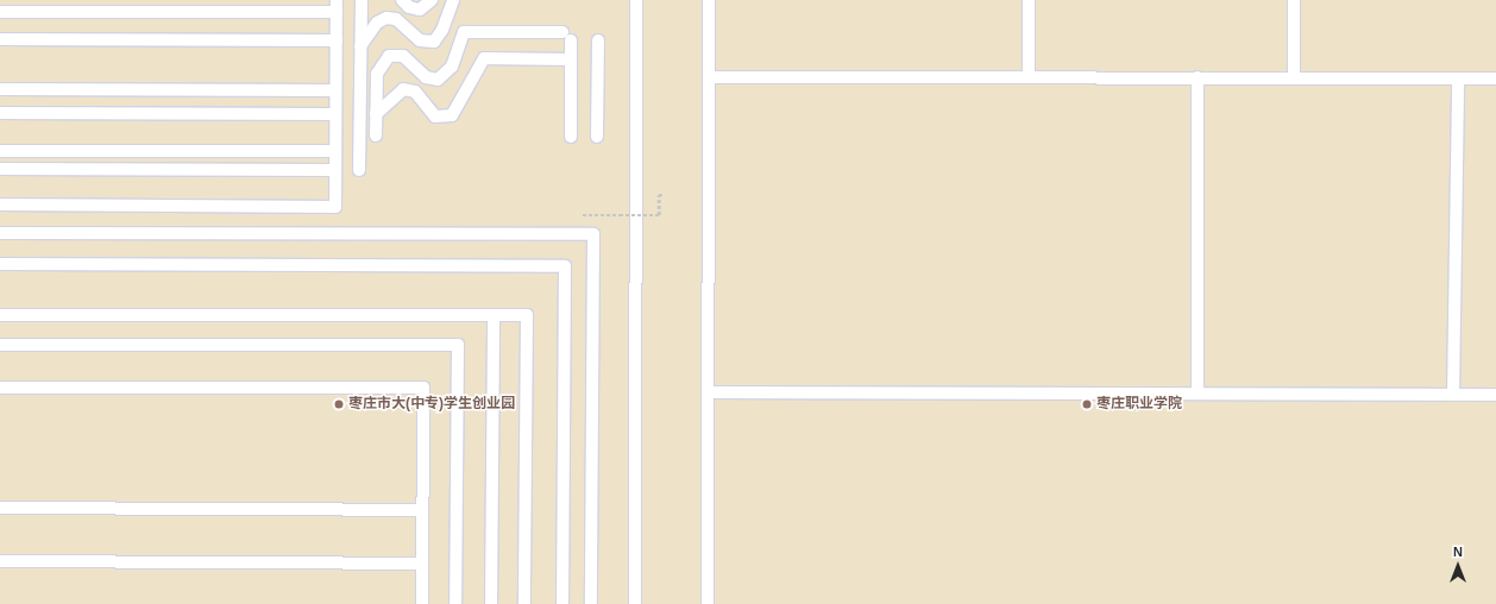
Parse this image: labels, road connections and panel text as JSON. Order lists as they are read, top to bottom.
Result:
{
  "places": ["枣庄市大(中专)学生创业园", "枣庄职业学院"],
  "north": "top"
}
